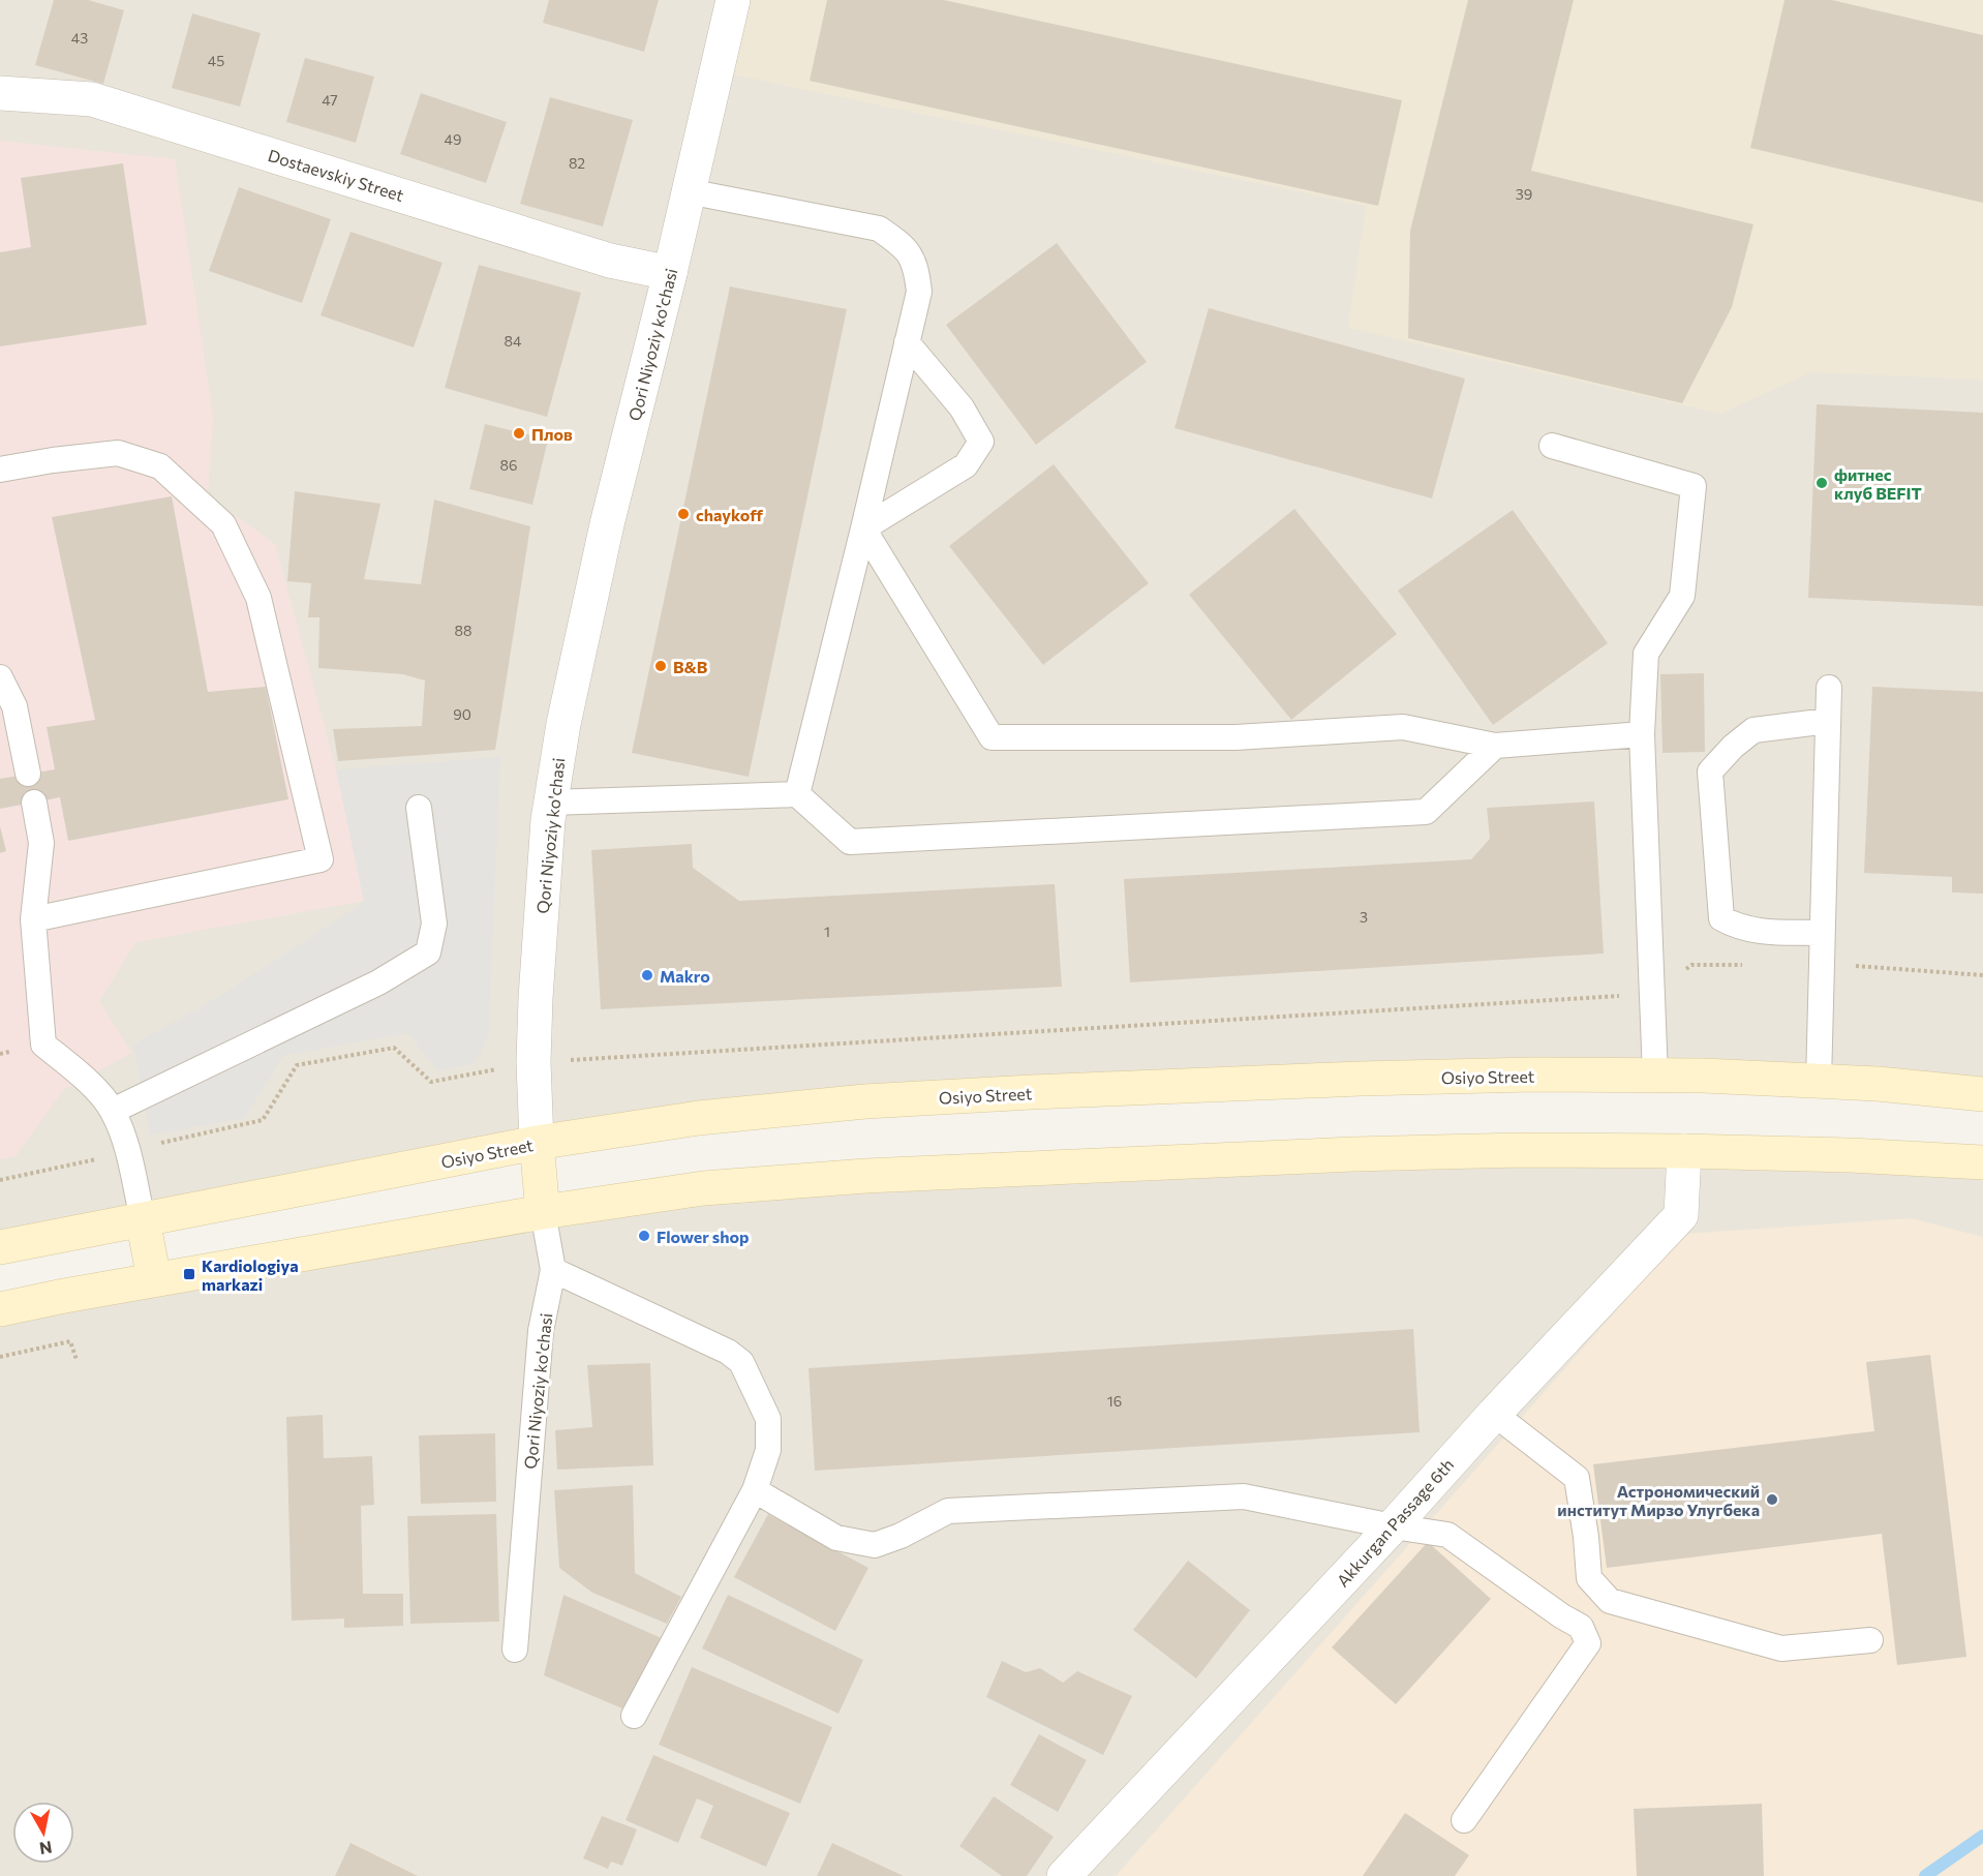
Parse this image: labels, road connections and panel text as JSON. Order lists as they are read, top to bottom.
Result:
{
  "streets": {
    "main road": ["Qori Niyoziy ko'chasi", "Osiyo Street"],
    "street": ["Dostaevskiy Street", "Akkurgan Passage 6th"]
  },
  "crossings": [
    ["Dostaevskiy Street", "Qori Niyoziy ko'chasi"],
    ["Qori Niyoziy ko'chasi", "Osiyo Street"]
  ],
  "places": {
    "other": [
      "Плов",
      "фитнес клуб BEFIT",
      "chaykoff",
      "B&B",
      "Makro",
      "Flower shop",
      "Астрономический институт Мирзо Улугбека"
    ],
    "transit": ["Kardiologiya markazi"]
  },
  "house_numbers": [
    "43",
    "45",
    "47",
    "49",
    "82",
    "39",
    "84",
    "86",
    "88",
    "90",
    "3",
    "1",
    "16"
  ],
  "north": "bottom"
}
